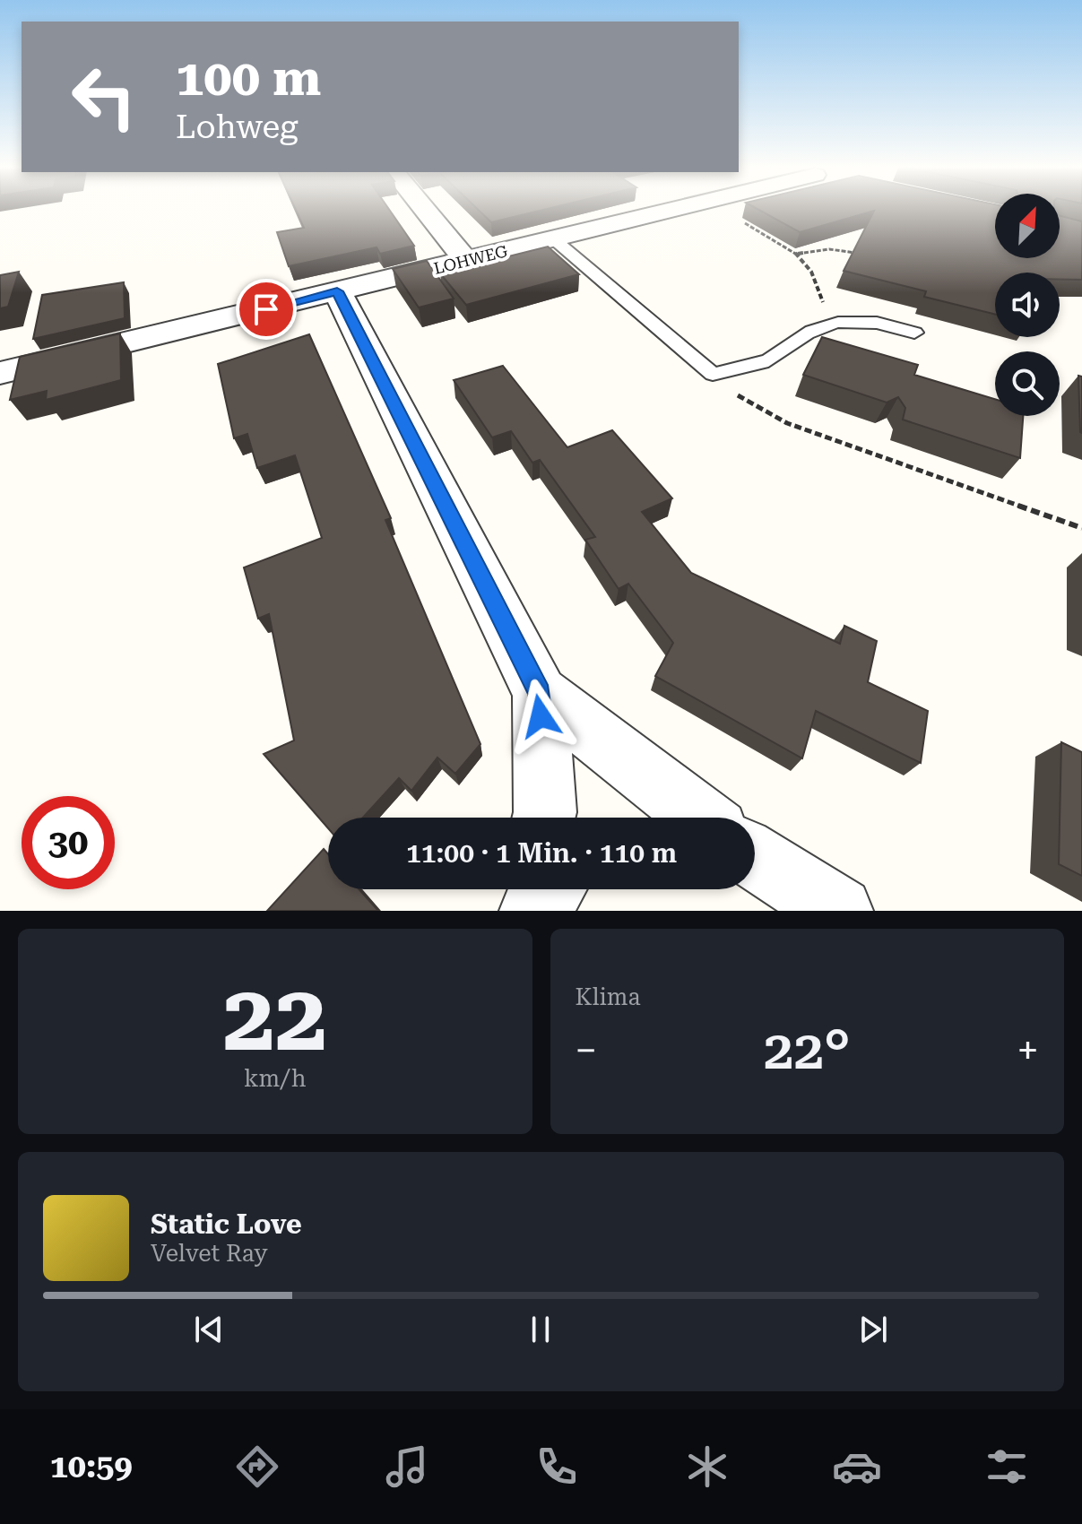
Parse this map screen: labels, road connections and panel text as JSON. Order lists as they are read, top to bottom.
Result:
{
  "streets": {
    "street": ["LOHWEG"]
  },
  "north": "top right",
  "page": {
    "turn": ["100 m", "Lohweg"],
    "limit": "30",
    "trip": "11:00 · 1 Min. · 110 m",
    "tile": [
      ["22", "km/h"],
      "Klima"
    ],
    "heat": ["−", "22°", "+"],
    "song": ["Static Love", "Velvet Ray"],
    "tabs": "10:59"
  }
}
